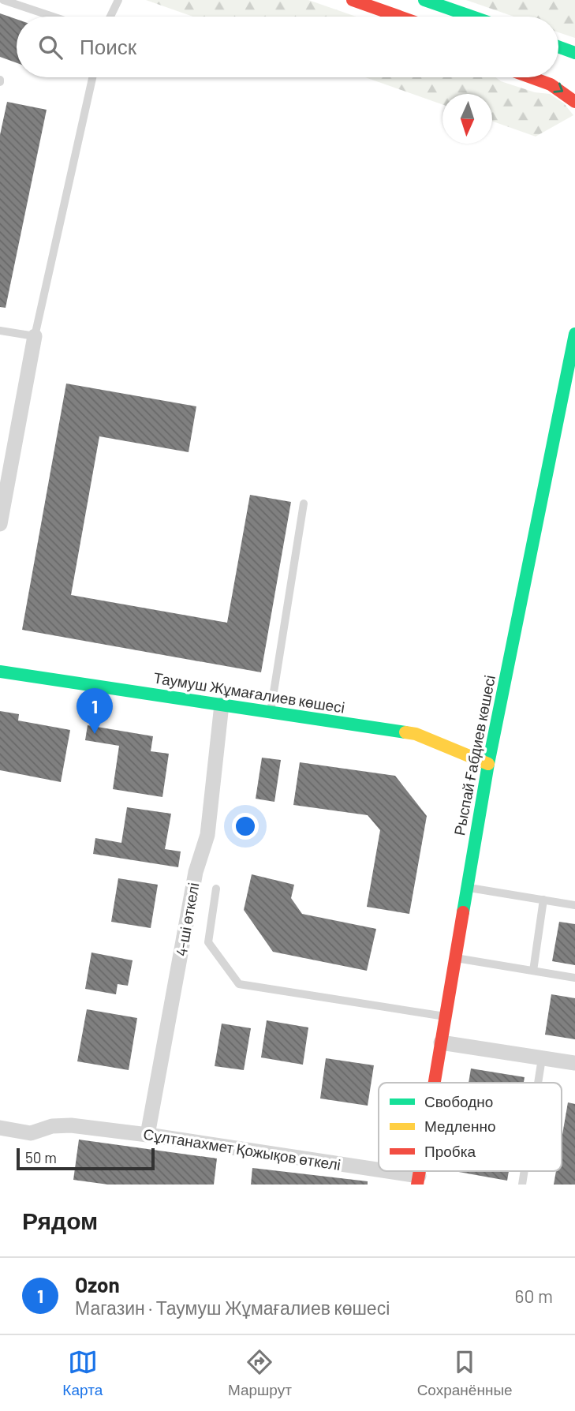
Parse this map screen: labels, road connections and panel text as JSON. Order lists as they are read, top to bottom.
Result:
{
  "streets": {
    "street": [
      "Таумуш Жұмағалиев көшесі",
      "Рыспай Ғабдиев көшесі",
      "4-ші өткелі",
      "Сұлтанахмет Қожықов өткелі"
    ]
  },
  "crossings": [
    ["Таумуш Жұмағалиев көшесі", "Рыспай Ғабдиев көшесі"],
    ["Таумуш Жұмағалиев көшесі", "4-ші өткелі"],
    ["4-ші өткелі", "Сұлтанахмет Қожықов өткелі"]
  ],
  "legend": ["Свободно", "Медленно", "Пробка"],
  "scale_bar": "50 m",
  "north": "bottom",
  "page": {
    "search": "Поиск",
    "pins": "1",
    "scale": "50 m",
    "heading": "Рядом",
    "list": [
      {
        "mark": "1",
        "name": "Ozon",
        "note": "Магазин · Таумуш Жұмағалиев көшесі",
        "value": "60 m"
      }
    ],
    "nav": ["Карта", "Маршрут", "Сохранённые"]
  }
}
